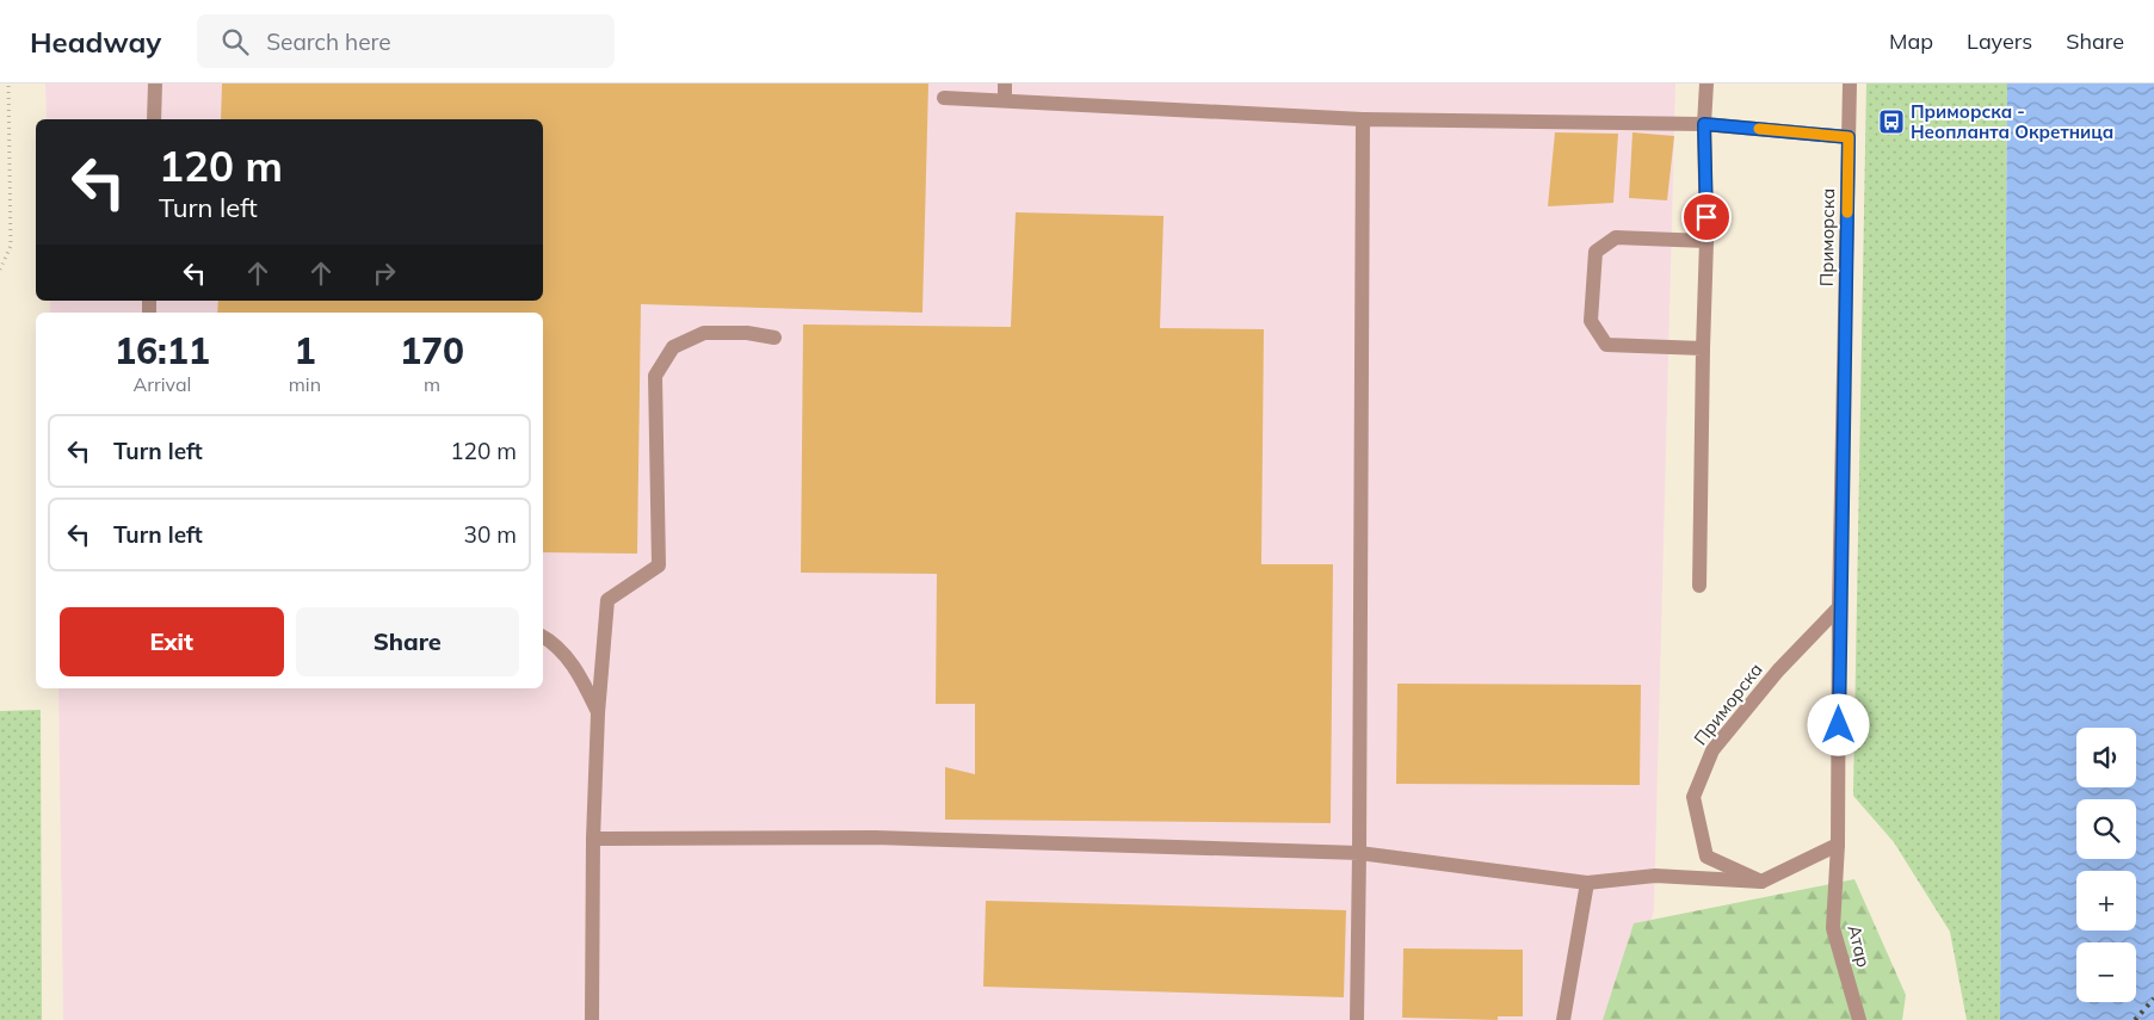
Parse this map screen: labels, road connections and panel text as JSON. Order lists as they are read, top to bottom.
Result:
{
  "streets": {
    "street": ["Приморска", "Атар"]
  },
  "crossings": [
    ["Приморска", "Атар"]
  ],
  "places": {
    "bus stop": ["Приморска - Неопланта Окретница"]
  },
  "page": {
    "header": "Headway",
    "search": "Search here",
    "nav": ["Map", "Layers", "Share"],
    "turn": ["120 m", "Turn left"],
    "eta": [
      "16:11",
      "Arrival",
      "1",
      "min",
      "170",
      "m"
    ],
    "list": [
      {
        "name": "Turn left",
        "value": "120 m"
      },
      {
        "name": "Turn left",
        "value": "30 m"
      }
    ],
    "buttons": ["Exit", "Share"],
    "map_buttons": ["+", "−"]
  }
}
